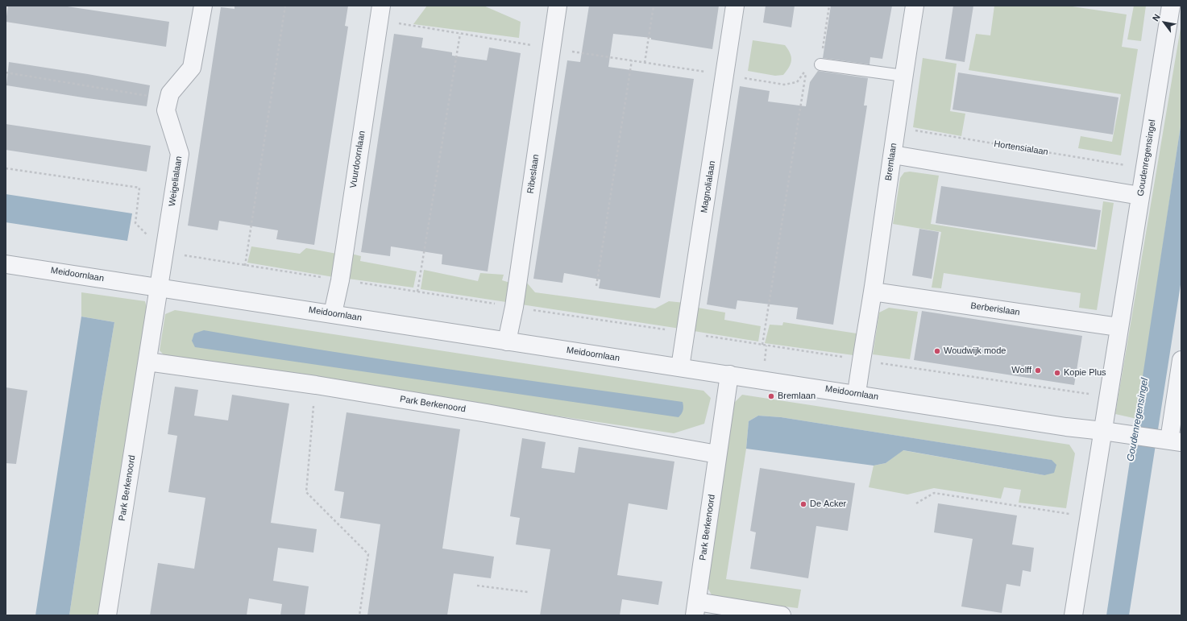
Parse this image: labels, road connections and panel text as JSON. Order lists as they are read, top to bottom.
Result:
{
  "streets": {
    "street": [
      "Goudenregensingel",
      "Vuurdoornlaan",
      "Bremlaan",
      "Ribeslaan",
      "Weigelialaan",
      "Magnolialaan",
      "Meidoornlaan",
      "Berberislaan",
      "Park Berkenoord"
    ],
    "path": ["Hortensialaan"]
  },
  "crossings": [
    ["Hortensialaan", "Goudenregensingel"],
    ["Hortensialaan", "Bremlaan"],
    ["Goudenregensingel", "Meidoornlaan"],
    ["Goudenregensingel", "Berberislaan"],
    ["Vuurdoornlaan", "Meidoornlaan"],
    ["Bremlaan", "Meidoornlaan"],
    ["Bremlaan", "Berberislaan"],
    ["Ribeslaan", "Meidoornlaan"],
    ["Weigelialaan", "Meidoornlaan"],
    ["Weigelialaan", "Park Berkenoord"],
    ["Magnolialaan", "Meidoornlaan"],
    ["Meidoornlaan", "Park Berkenoord"]
  ],
  "water": ["Goudenregensingel"],
  "places": [
    "Woudwijk mode",
    "Wolff",
    "Kopie Plus",
    "Bremlaan",
    "De Acker"
  ],
  "north": "top left"
}
